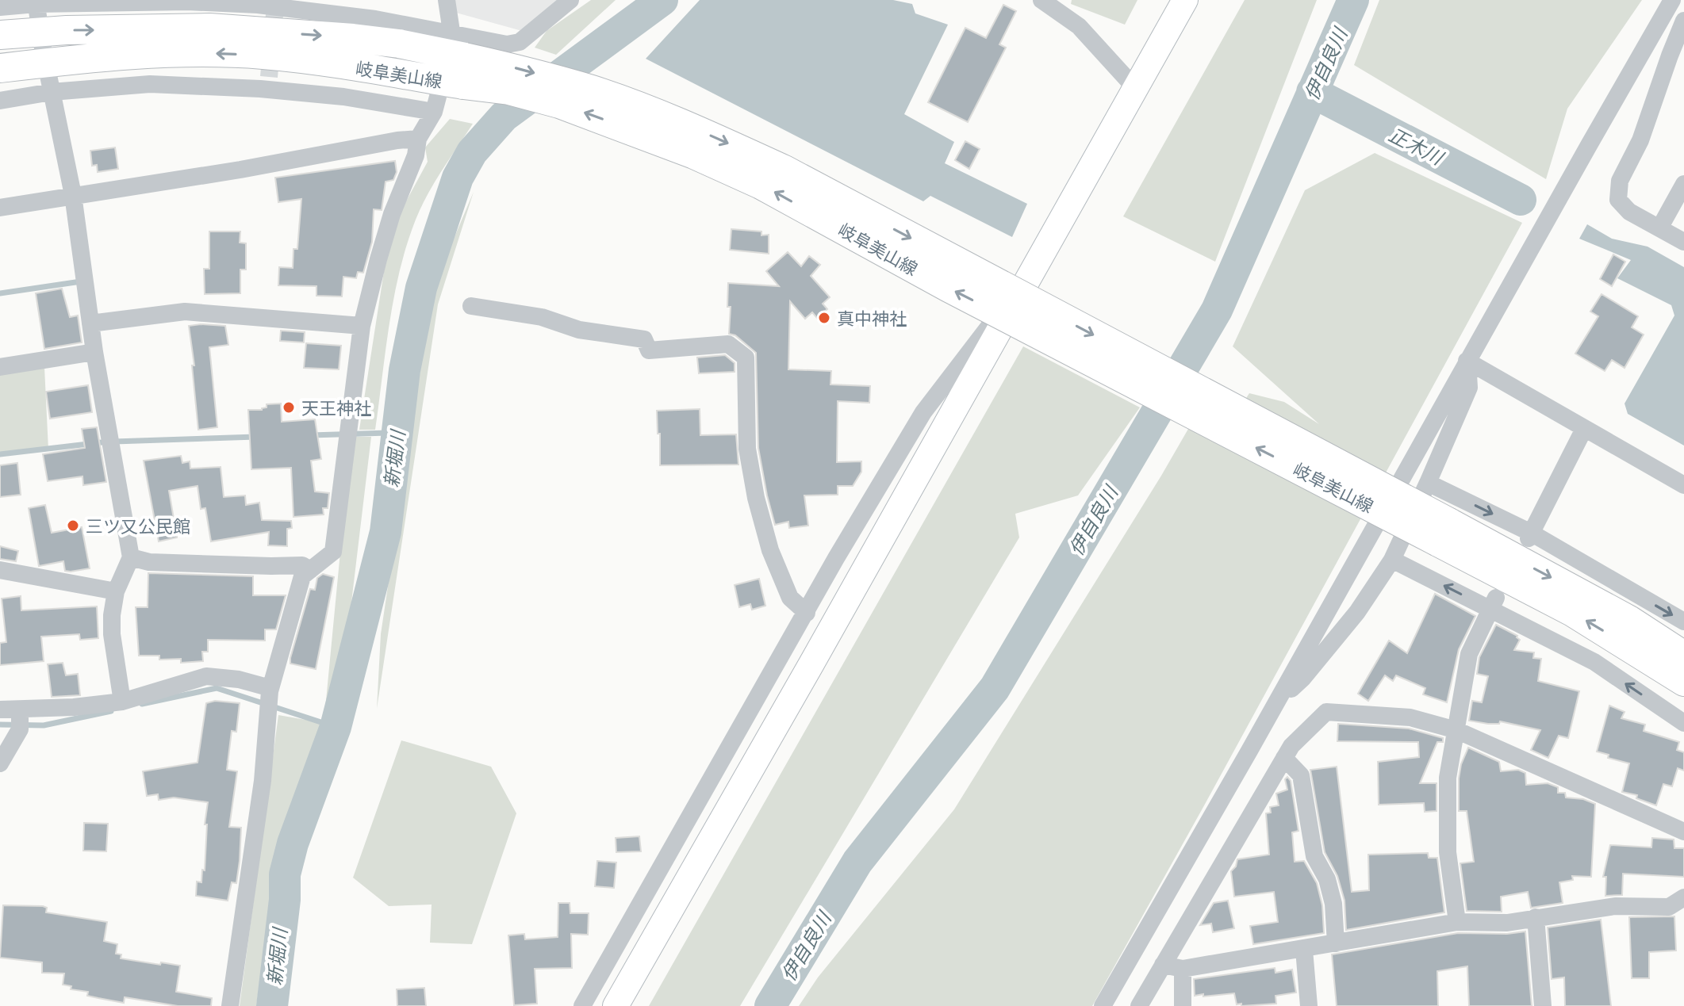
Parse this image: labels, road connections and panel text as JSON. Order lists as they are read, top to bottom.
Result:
{
  "streets": {
    "main road": ["岐阜美山線"]
  },
  "water": ["伊自良川", "正木川", "新堀川"],
  "places": ["真中神社", "天王神社", "三ツ又公民館"]
}
